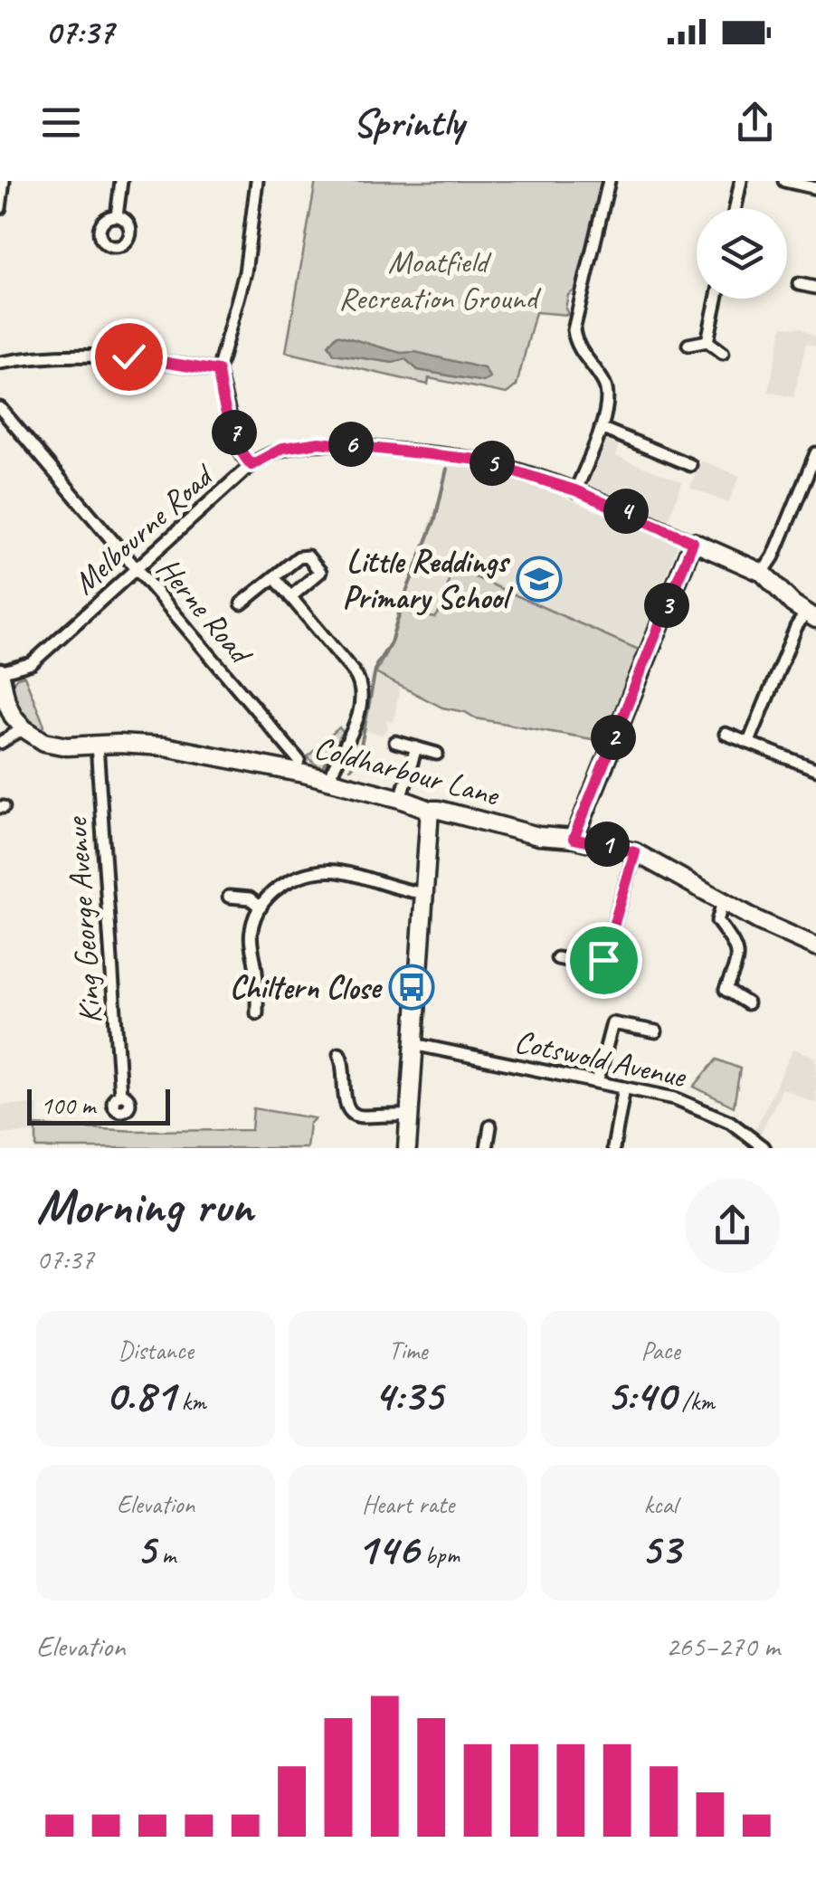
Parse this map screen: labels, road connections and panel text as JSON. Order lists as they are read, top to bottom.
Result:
{
  "streets": {
    "street": [
      "Melbourne Road",
      "Herne Road",
      "Coldharbour Lane",
      "King George Avenue",
      "Cotswold Avenue"
    ]
  },
  "crossings": [
    ["Melbourne Road", "Herne Road"],
    ["Coldharbour Lane", "King George Avenue"]
  ],
  "parks": ["Moatfield Recreation Ground"],
  "places": {
    "school or university": ["Little Reddings Primary School"],
    "bus stop": ["Chiltern Close"]
  },
  "scale_bar": "100 m",
  "page": {
    "status": "07:37",
    "header": "Sprintly",
    "pins": [
      "7",
      "6",
      "5",
      "4",
      "3",
      "2",
      "1"
    ],
    "scale": "100 m",
    "heading": ["Morning run", "07:37"],
    "stats": [
      ["Distance", "0.81 km"],
      ["Time", "4:35"],
      ["Pace", "5:40 /km"],
      ["Elevation", "5 m"],
      ["Heart rate", "146 bpm"],
      ["kcal", "53"]
    ],
    "chart": ["Elevation", "265–270 m"]
  }
}
